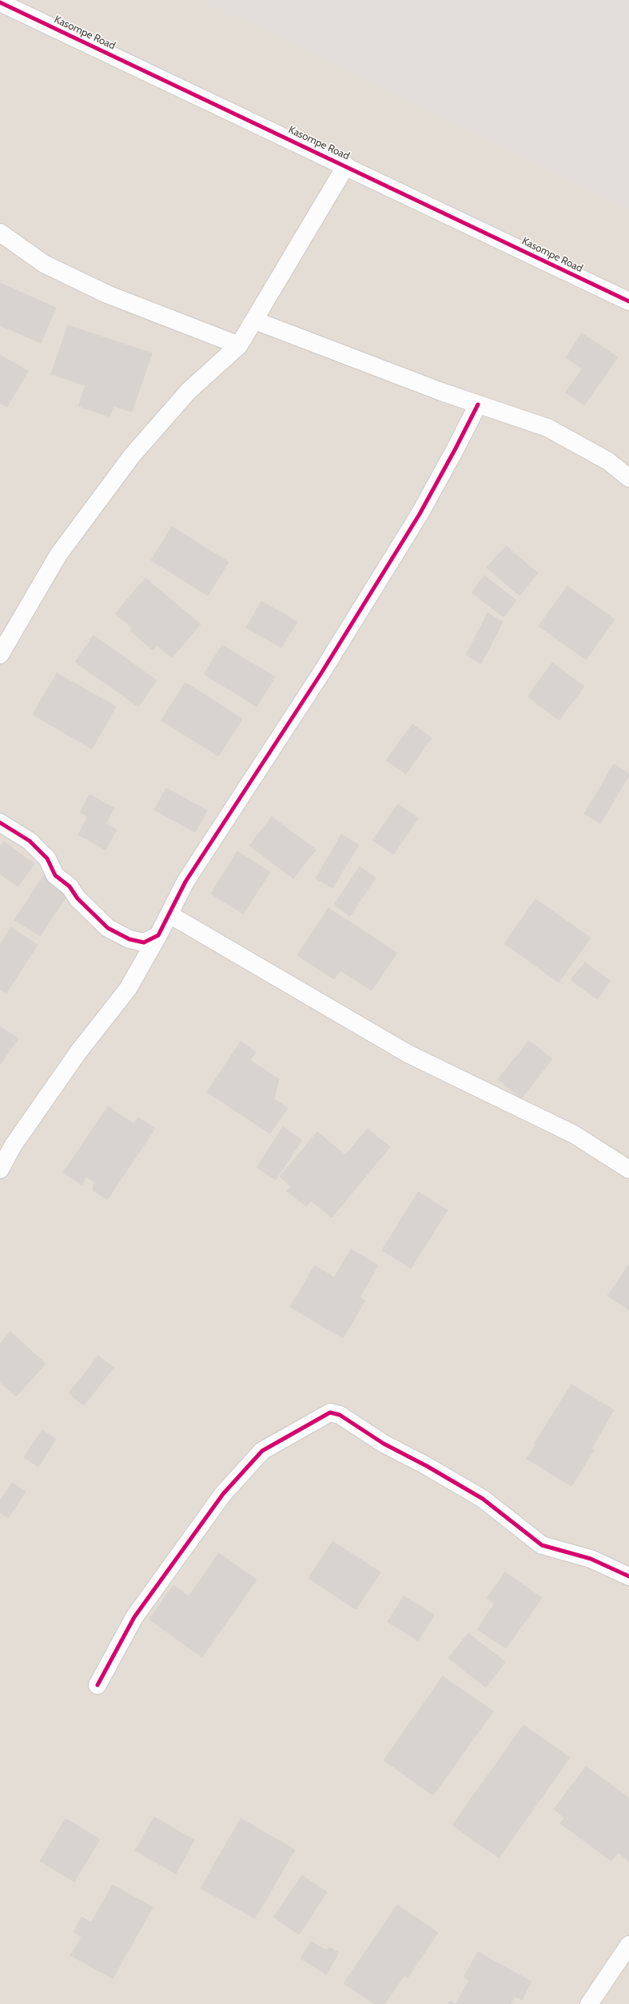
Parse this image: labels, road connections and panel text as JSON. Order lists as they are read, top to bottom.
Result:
{
  "streets": {
    "street": ["Kasompe Road"]
  }
}
